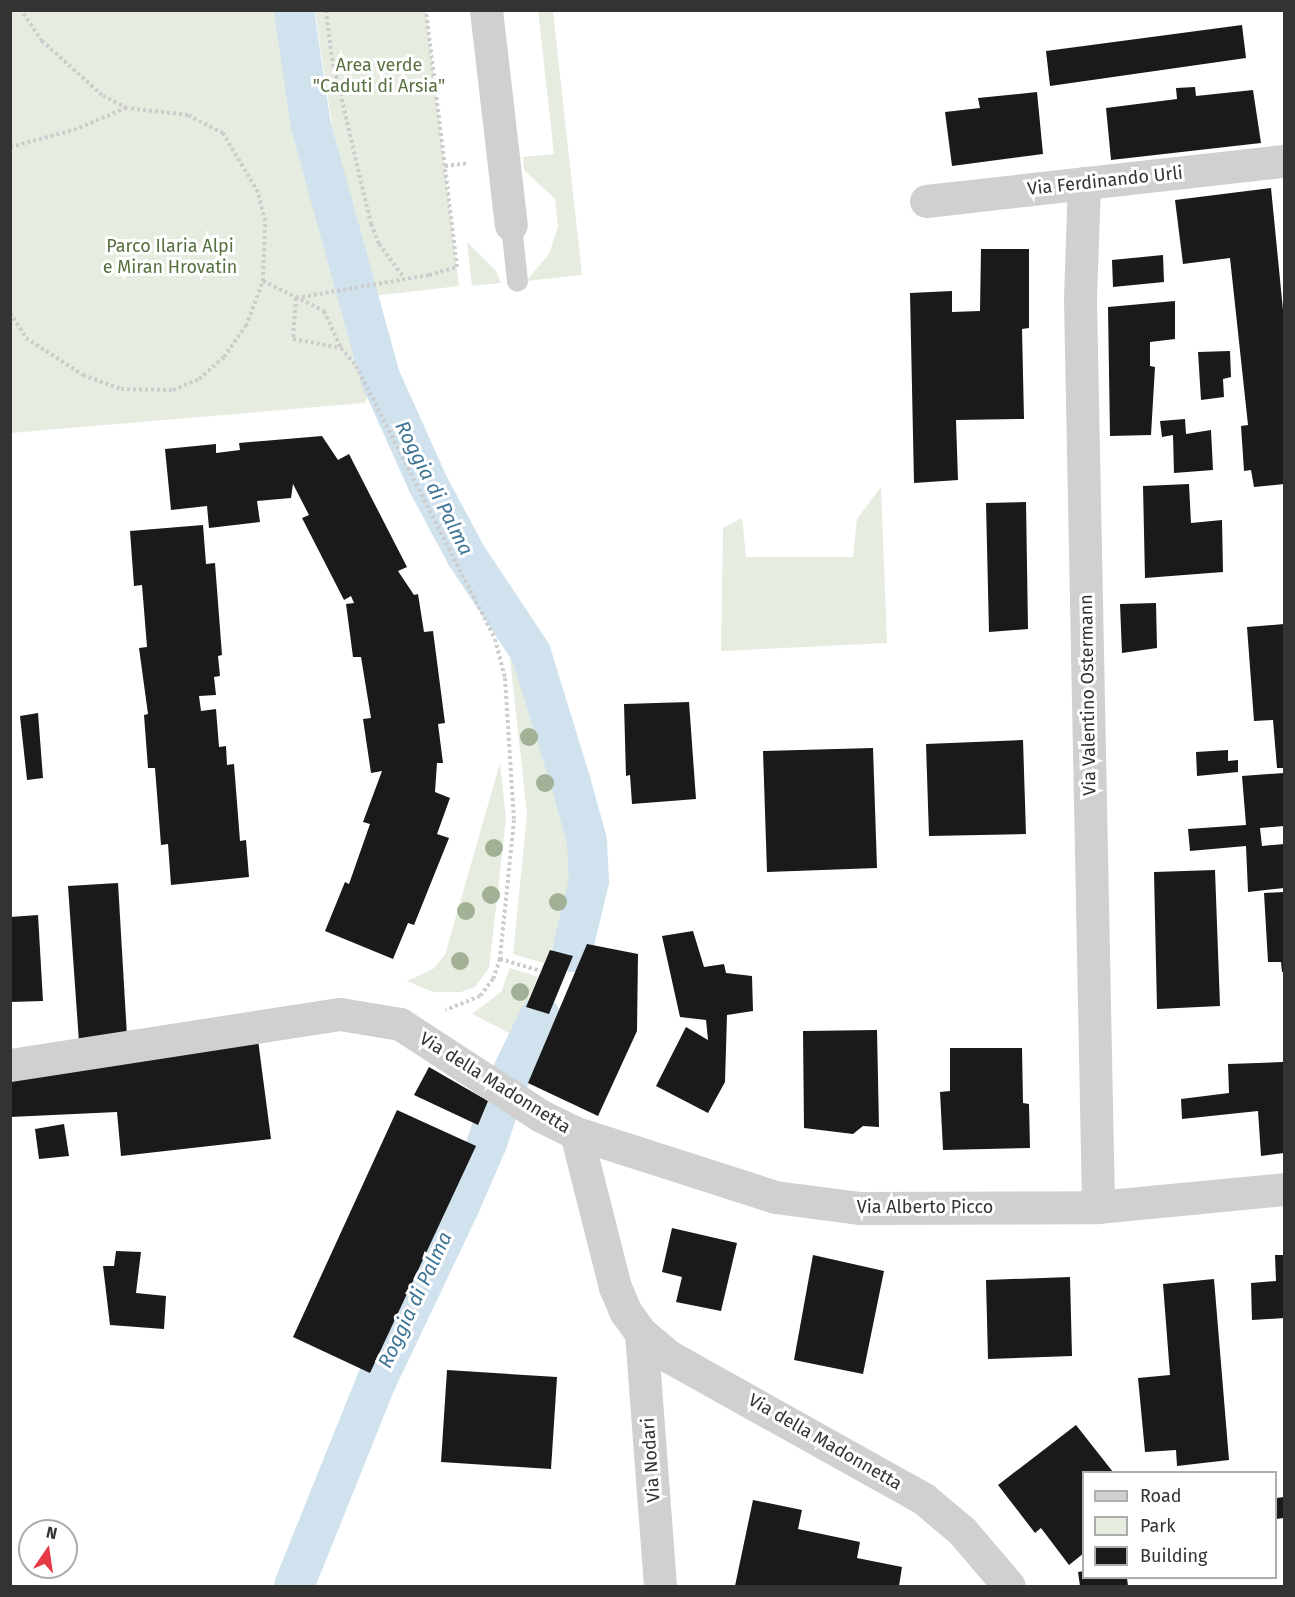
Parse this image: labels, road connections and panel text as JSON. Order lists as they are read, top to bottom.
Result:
{
  "streets": {
    "street": [
      "Via Ferdinando Urli",
      "Via Valentino Ostermann",
      "Via della Madonnetta",
      "Via Alberto Picco",
      "Via Nodari"
    ]
  },
  "crossings": [
    ["Via Ferdinando Urli", "Via Valentino Ostermann"],
    ["Via Valentino Ostermann", "Via Alberto Picco"],
    ["Via della Madonnetta", "Via Alberto Picco"],
    ["Via della Madonnetta", "Via Nodari"]
  ],
  "water": ["Roggia di Palma"],
  "parks": ["Area verde \"Caduti di Arsia\"", "Parco Ilaria Alpi e Miran Hrovatin"],
  "legend": ["Road", "Park", "Building"],
  "north": "top"
}
